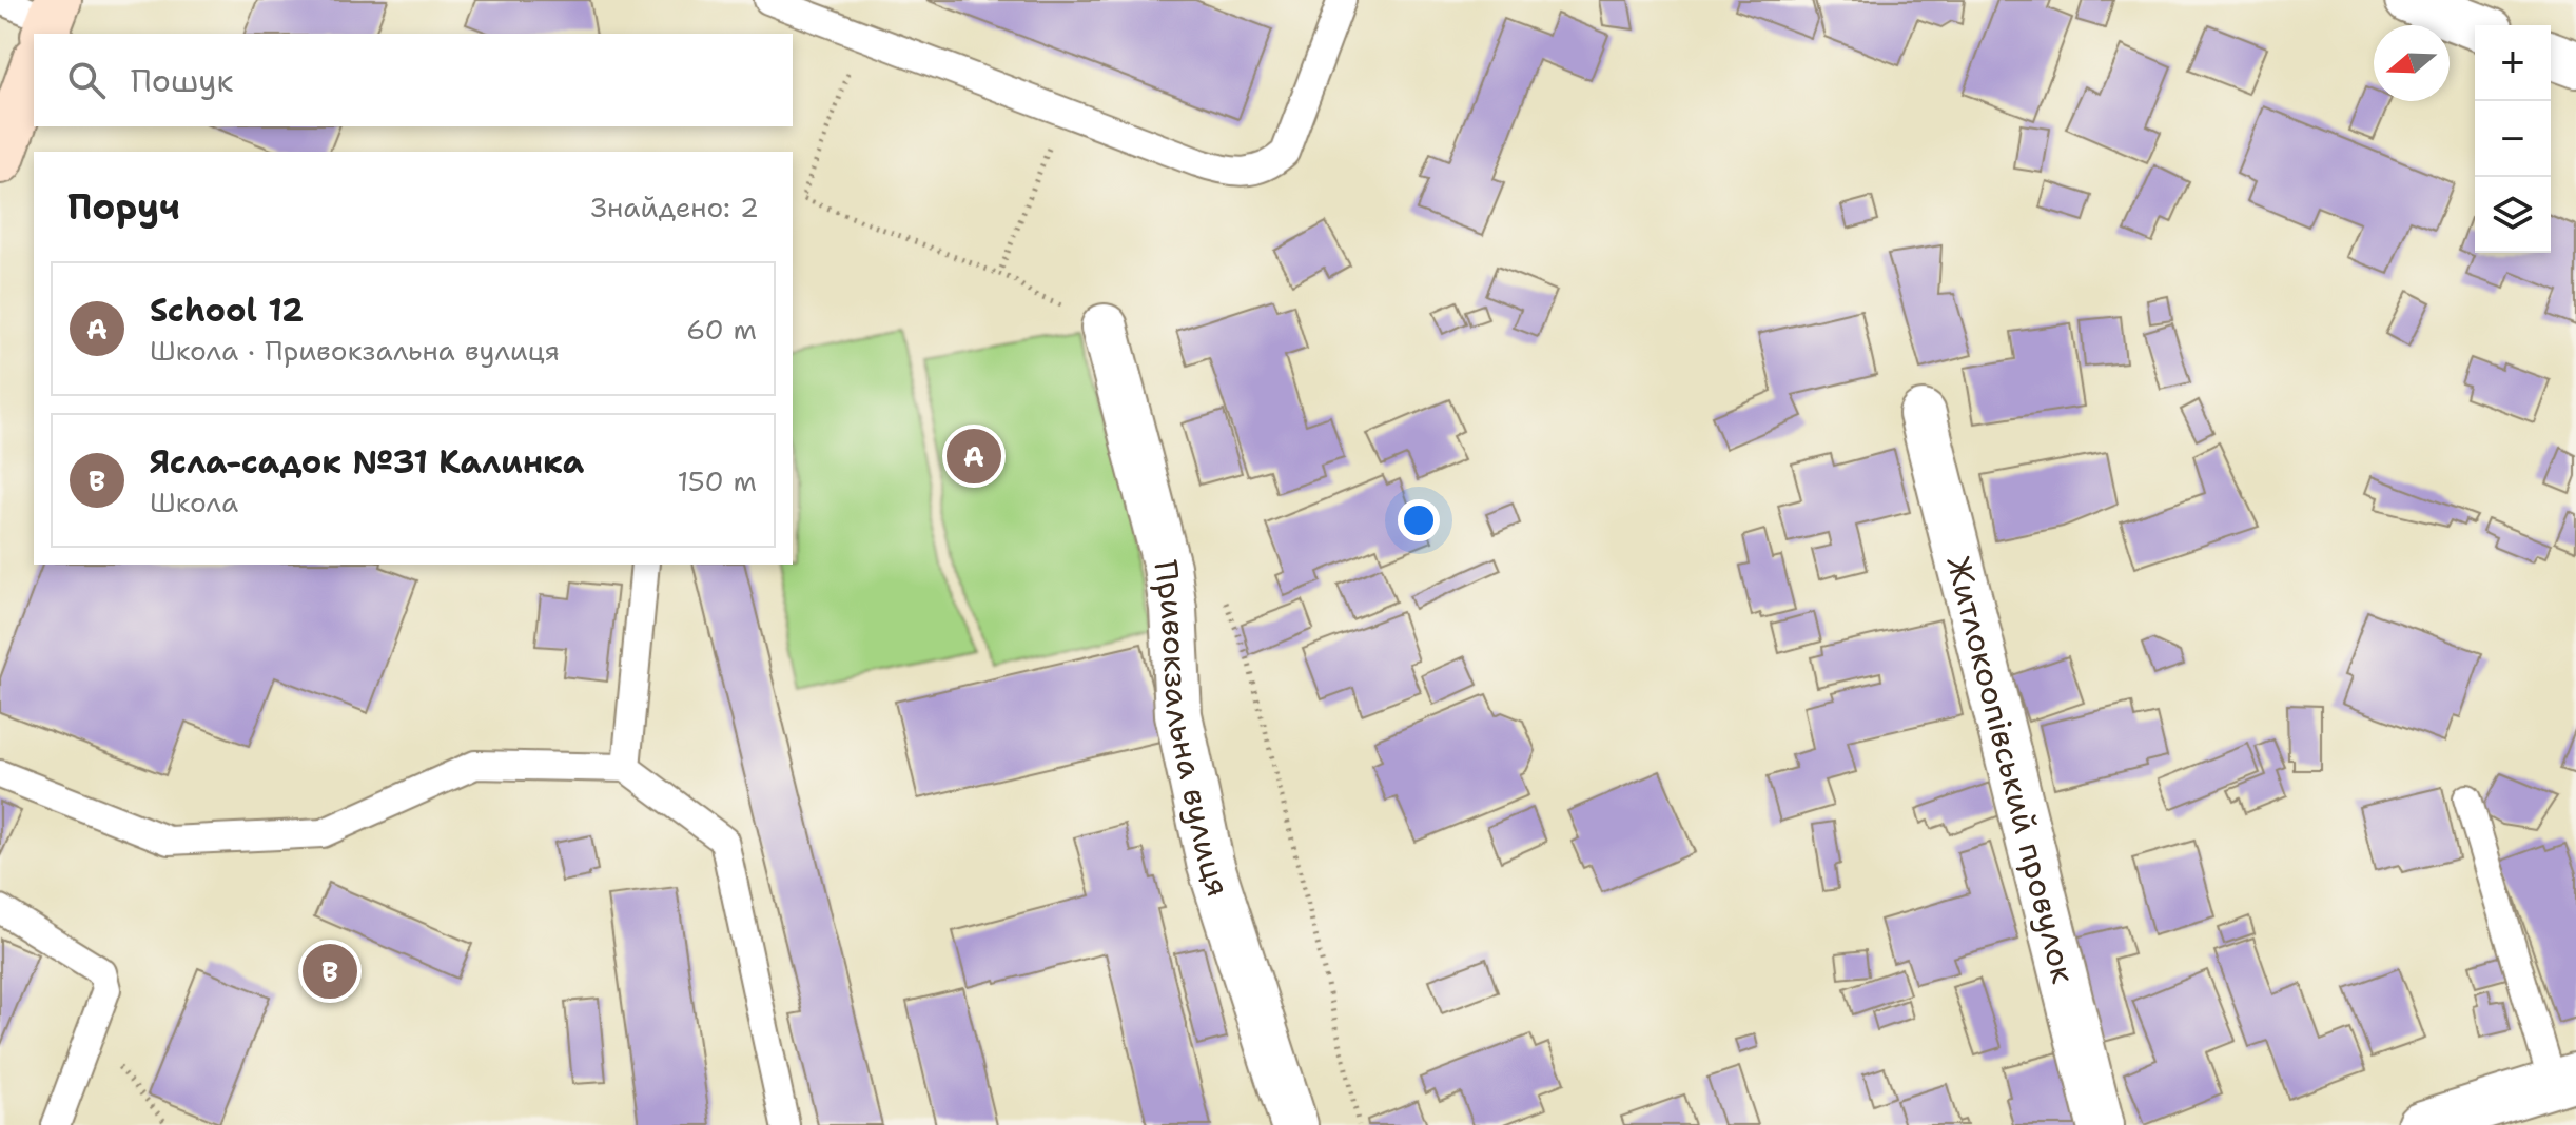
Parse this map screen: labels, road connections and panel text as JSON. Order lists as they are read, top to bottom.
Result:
{
  "streets": {
    "street": ["Привокзальна вулиця", "Житлокоопівський провулок"]
  },
  "north": "left",
  "page": {
    "map_buttons": ["+", "−"],
    "search": "Пошук",
    "heading": ["Поруч", "Знайдено: 2"],
    "list": [
      {
        "mark": "A",
        "name": "School 12",
        "note": "Школа · Привокзальна вулиця",
        "value": "60 m"
      },
      {
        "mark": "B",
        "name": "Ясла-садок №31 Калинка",
        "note": "Школа",
        "value": "150 m"
      }
    ],
    "pins": ["A", "B"]
  }
}
